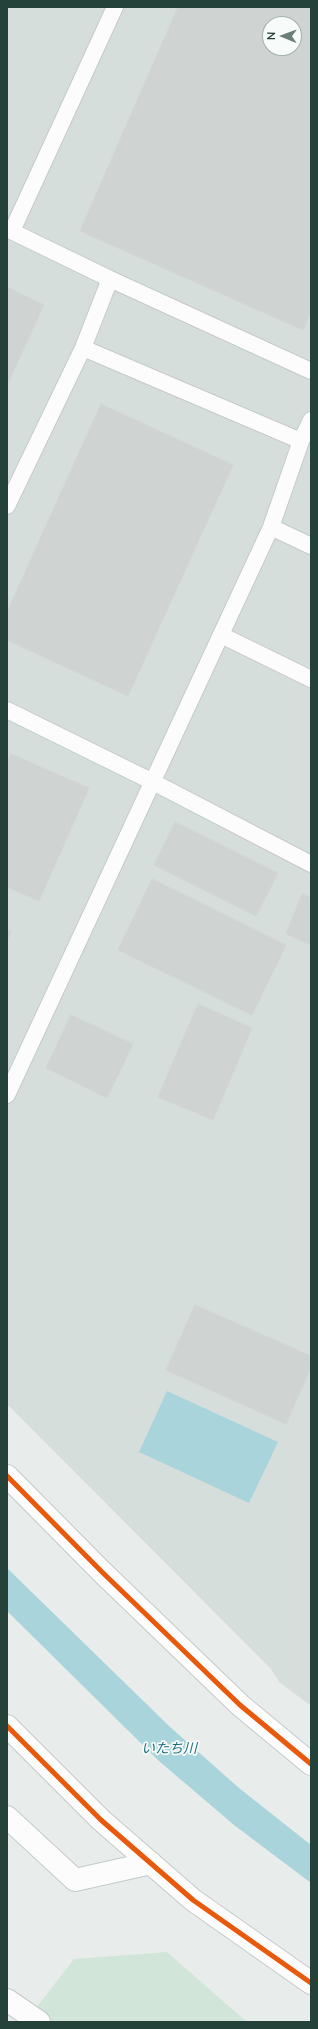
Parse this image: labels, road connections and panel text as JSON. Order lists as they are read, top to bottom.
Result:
{
  "water": ["いたち川"],
  "north": "left"
}
